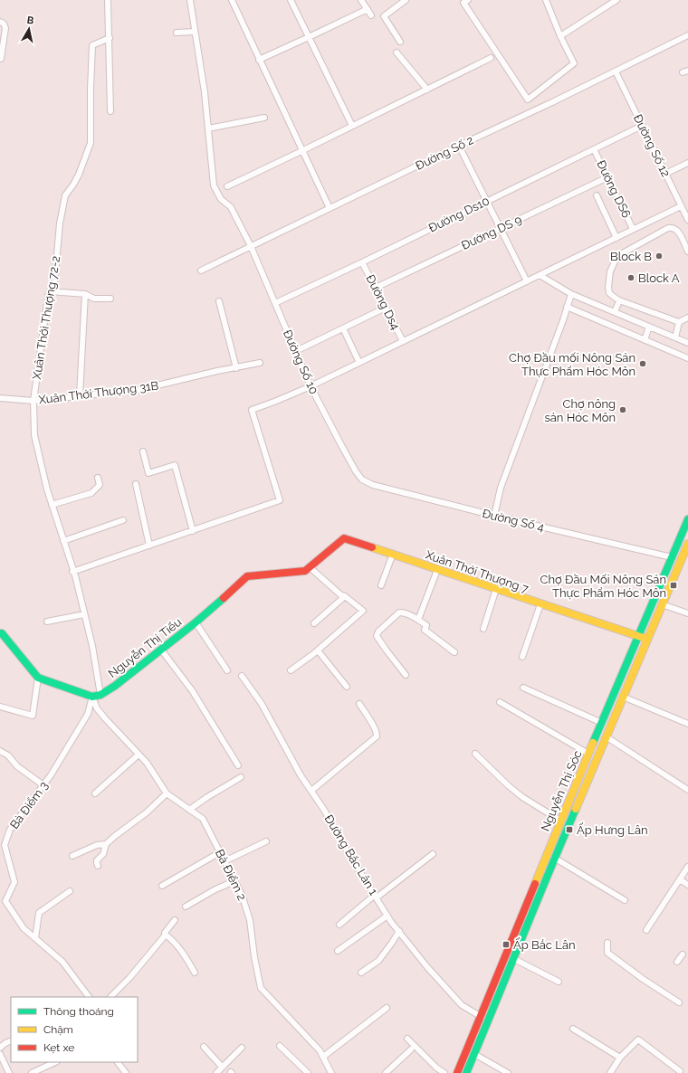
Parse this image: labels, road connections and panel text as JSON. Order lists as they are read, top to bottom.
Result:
{
  "streets": {
    "main road": ["Xuân Thới Thượng 7", "Nguyễn Thị Tiểu", "Nguyễn Thị Sóc"],
    "street": [
      "Đường Số 12",
      "Đường Số 2",
      "Đường DS6",
      "Đường Ds10",
      "Đường DS 9",
      "Đường Ds4",
      "Xuân Thới Thượng 72-2",
      "Đường Số 10",
      "Xuân Thới Thượng 31B",
      "Đường Số 4",
      "Bà Điểm 3",
      "Đường Bắc Lân 1",
      "Bà Điểm 2"
    ]
  },
  "crossings": [
    ["Đường Số 12", "Đường Số 2"],
    ["Đường Số 12", "Đường Ds10"],
    ["Đường Số 2", "Đường Số 10"],
    ["Đường DS6", "Đường Ds10"],
    ["Đường DS6", "Đường DS 9"],
    ["Đường Ds10", "Đường Ds4"],
    ["Đường Ds10", "Đường Số 10"],
    ["Đường DS 9", "Đường Ds4"],
    ["Xuân Thới Thượng 72-2", "Xuân Thới Thượng 31B"],
    ["Xuân Thới Thượng 72-2", "Nguyễn Thị Tiểu"],
    ["Đường Số 10", "Đường Số 4"],
    ["Đường Số 4", "Nguyễn Thị Sóc"],
    ["Xuân Thới Thượng 7", "Nguyễn Thị Tiểu"],
    ["Xuân Thới Thượng 7", "Nguyễn Thị Sóc"],
    ["Nguyễn Thị Tiểu", "Bà Điểm 3"],
    ["Nguyễn Thị Tiểu", "Bà Điểm 2"],
    ["Nguyễn Thị Sóc", "Đường Bắc Lân 1"],
    ["Bà Điểm 3", "Bà Điểm 2"]
  ],
  "places": {
    "other": [
      "Block B",
      "Block A",
      "Chợ Đầu mối Nông Sản Thực Phẩm Hóc Môn",
      "Chợ nông sản Hóc Môn"
    ],
    "transit": ["Chợ Đầu Mối Nông Sản Thực Phẩm Hóc Môn", "Ấp Hưng Lân", "Ấp Bắc Lân"]
  },
  "legend": ["Thông thoáng", "Chậm", "Kẹt xe"],
  "north": "top"
}
